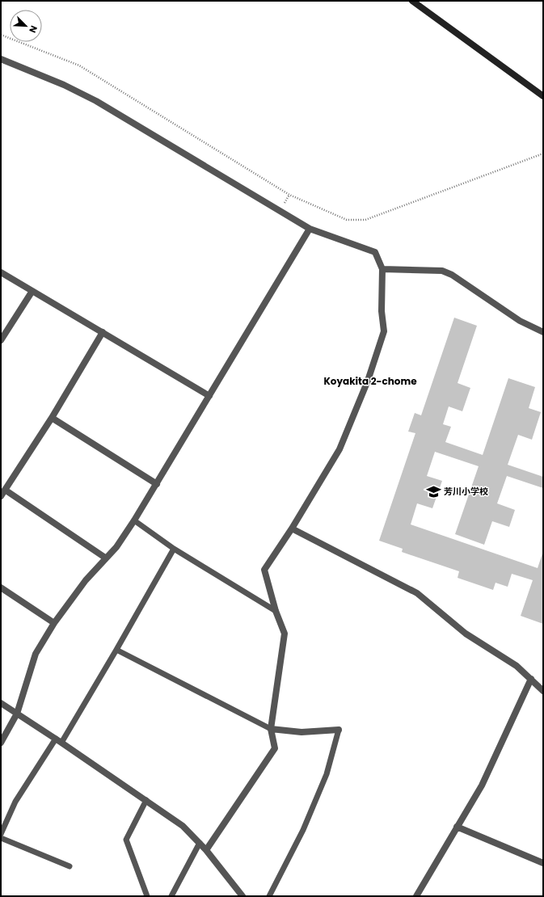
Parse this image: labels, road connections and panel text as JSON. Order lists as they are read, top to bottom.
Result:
{
  "districts": ["Koyakita 2-chome"],
  "places": {
    "school or university": ["芳川小学校"]
  },
  "north": "bottom right"
}
